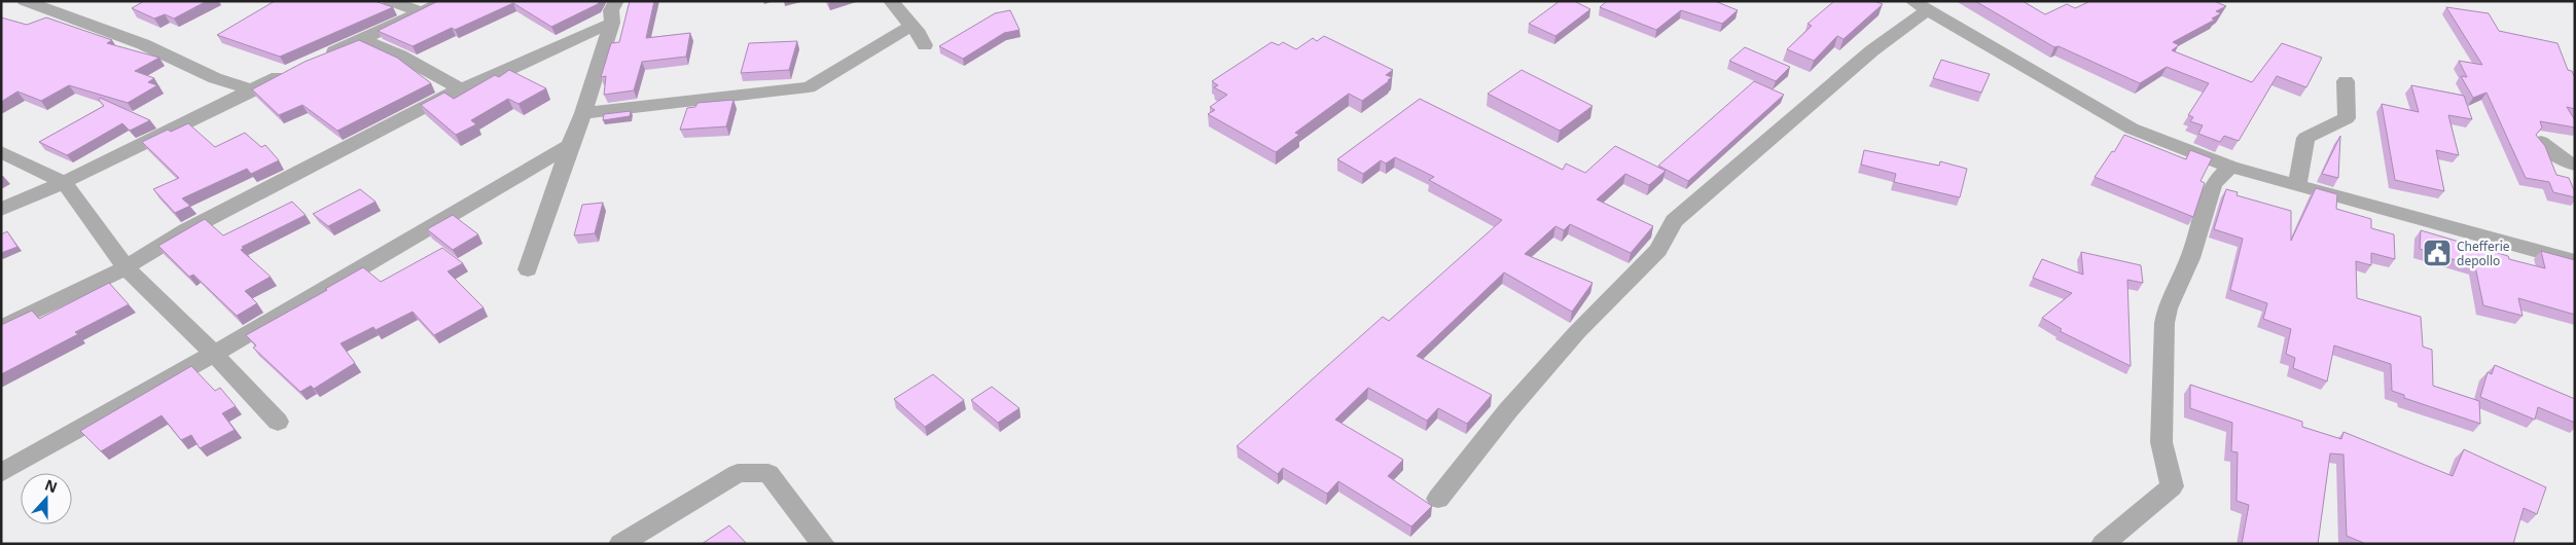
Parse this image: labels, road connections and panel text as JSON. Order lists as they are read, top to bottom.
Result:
{
  "places": {
    "public building": ["Chefferie depollo"]
  },
  "north": "top"
}
